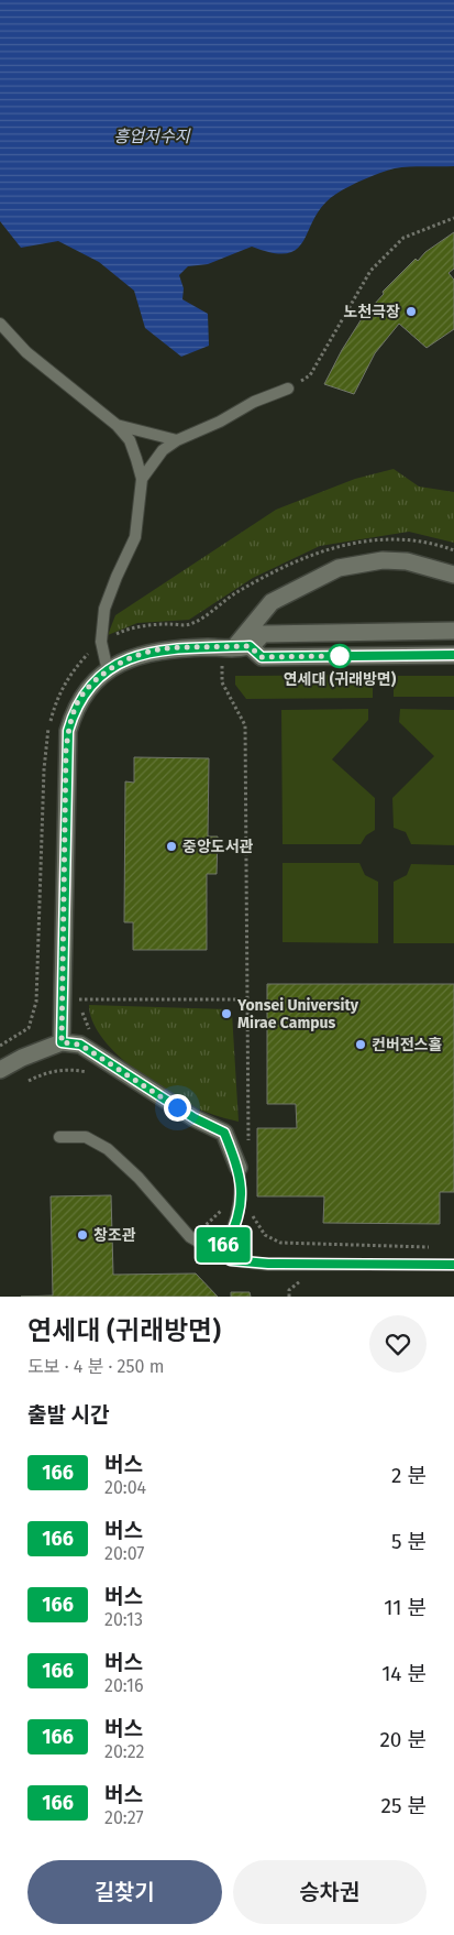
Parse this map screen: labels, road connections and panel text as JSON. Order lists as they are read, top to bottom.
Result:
{
  "water": ["흥업저수지"],
  "places": [
    "노천극장",
    "연세대 (귀래방면)",
    "중앙도서관",
    "Yonsei University Mirae Campus",
    "컨버전스홀",
    "창조관"
  ],
  "lines": ["bus line 166"],
  "page": {
    "on_map": "166",
    "heading": [
      ["연세대 (귀래방면)", "도보 · 4 분 · 250 m"],
      "출발 시간"
    ],
    "list": [
      {
        "mark": "166",
        "name": "버스",
        "note": "20:04",
        "value": "2 분"
      },
      {
        "mark": "166",
        "name": "버스",
        "note": "20:07",
        "value": "5 분"
      },
      {
        "mark": "166",
        "name": "버스",
        "note": "20:13",
        "value": "11 분"
      },
      {
        "mark": "166",
        "name": "버스",
        "note": "20:16",
        "value": "14 분"
      },
      {
        "mark": "166",
        "name": "버스",
        "note": "20:22",
        "value": "20 분"
      },
      {
        "mark": "166",
        "name": "버스",
        "note": "20:27",
        "value": "25 분"
      }
    ],
    "buttons": ["길찾기", "승차권"]
  }
}
